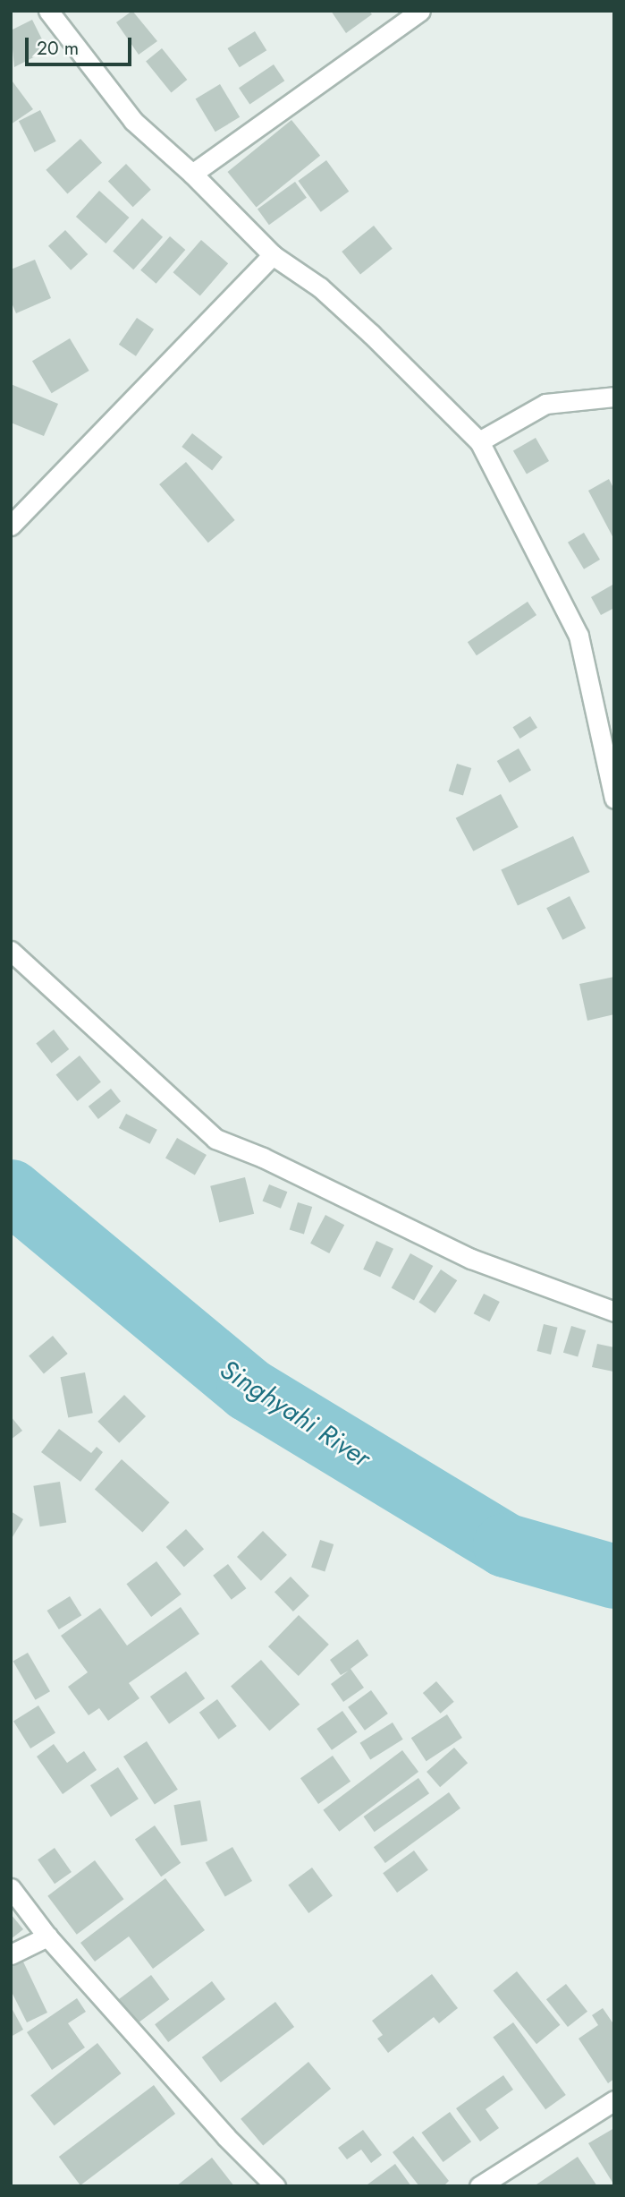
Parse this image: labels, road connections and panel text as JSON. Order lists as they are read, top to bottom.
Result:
{
  "water": ["Singhyahi River"],
  "scale_bar": "20 m"
}
